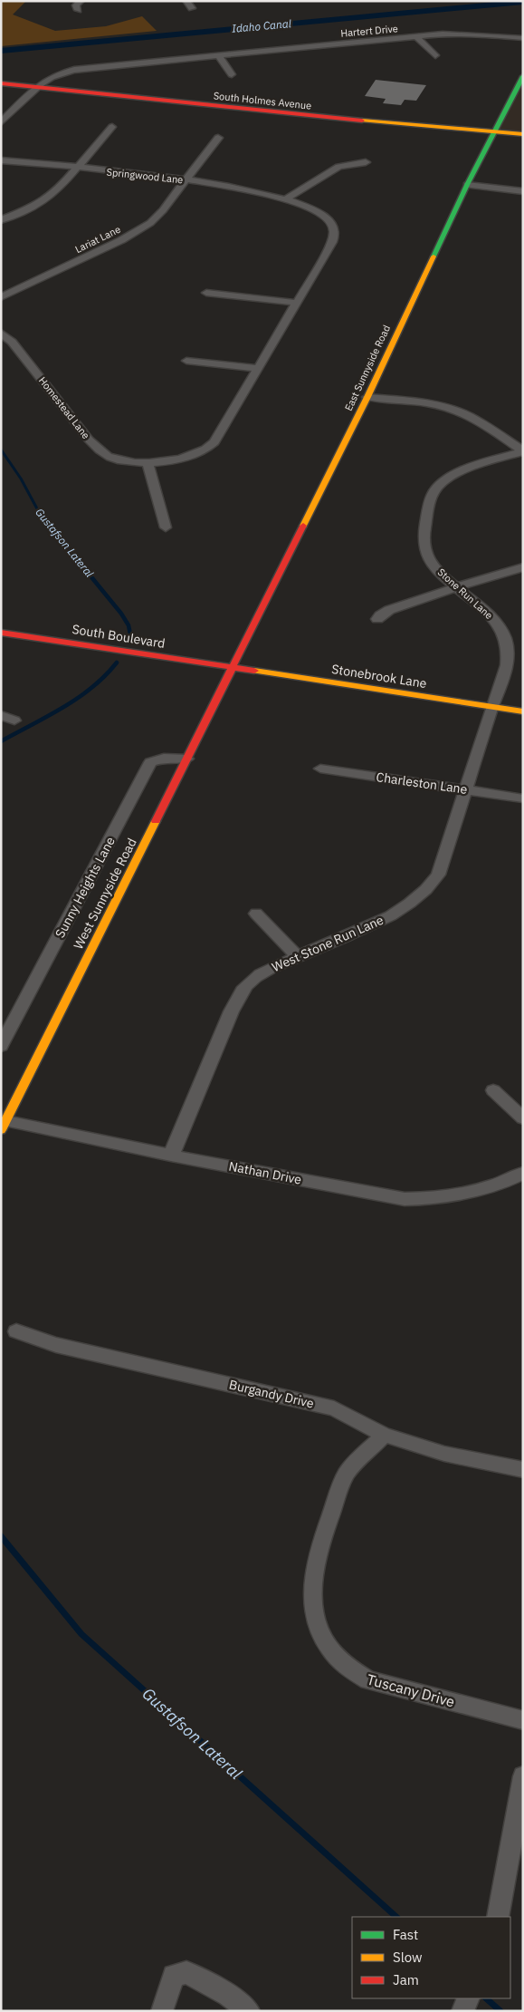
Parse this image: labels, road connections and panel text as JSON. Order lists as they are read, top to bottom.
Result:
{
  "streets": {
    "main road": [
      "South Holmes Avenue",
      "East Sunnyside Road",
      "South Boulevard",
      "Stonebrook Lane",
      "West Sunnyside Road"
    ],
    "street": [
      "Hartert Drive",
      "Springwood Lane",
      "Lariat Lane",
      "Homestead Lane",
      "Stone Run Lane",
      "Charleston Lane",
      "Sunny Heights Lane",
      "West Stone Run Lane",
      "Nathan Drive",
      "Burgandy Drive",
      "Tuscany Drive"
    ]
  },
  "crossings": [
    ["Hartert Drive", "South Holmes Avenue"],
    ["South Holmes Avenue", "East Sunnyside Road"],
    ["Springwood Lane", "Lariat Lane"],
    ["Springwood Lane", "Homestead Lane"],
    ["East Sunnyside Road", "South Boulevard"],
    ["East Sunnyside Road", "Stonebrook Lane"],
    ["East Sunnyside Road", "West Sunnyside Road"],
    ["Stone Run Lane", "West Stone Run Lane"],
    ["South Boulevard", "Stonebrook Lane"],
    ["South Boulevard", "West Sunnyside Road"],
    ["Stonebrook Lane", "West Sunnyside Road"],
    ["Stonebrook Lane", "West Stone Run Lane"],
    ["Charleston Lane", "West Stone Run Lane"],
    ["Sunny Heights Lane", "West Sunnyside Road"],
    ["West Sunnyside Road", "Nathan Drive"],
    ["West Stone Run Lane", "Nathan Drive"],
    ["Burgandy Drive", "Tuscany Drive"]
  ],
  "water": ["Idaho Canal", "Gustafson Lateral"],
  "legend": ["Fast", "Slow", "Jam"]
}
